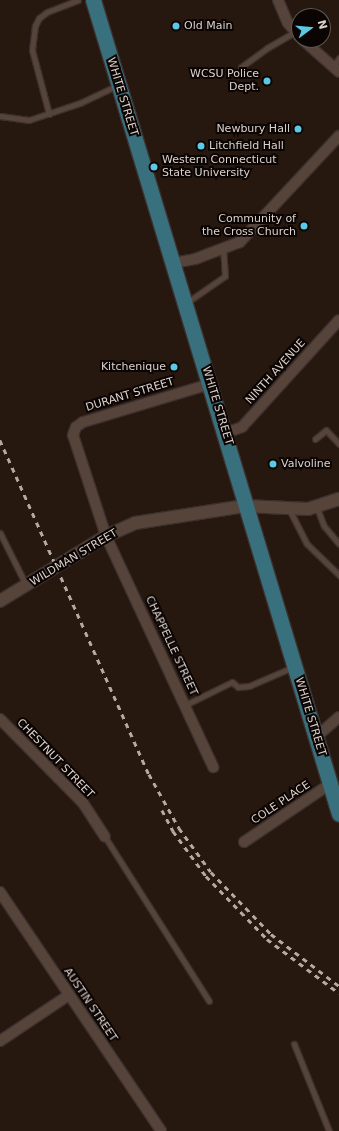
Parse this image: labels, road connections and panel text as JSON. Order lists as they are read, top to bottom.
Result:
{
  "streets": {
    "main road": ["WHITE STREET"],
    "street": [
      "NINTH AVENUE",
      "DURANT STREET",
      "WILDMAN STREET",
      "CHAPPELLE STREET",
      "CHESTNUT STREET",
      "COLE PLACE",
      "AUSTIN STREET"
    ]
  },
  "crossings": [
    ["WHITE STREET", "NINTH AVENUE"],
    ["WHITE STREET", "DURANT STREET"],
    ["WHITE STREET", "WILDMAN STREET"],
    ["WHITE STREET", "COLE PLACE"],
    ["DURANT STREET", "WILDMAN STREET"],
    ["DURANT STREET", "CHAPPELLE STREET"],
    ["WILDMAN STREET", "CHAPPELLE STREET"]
  ],
  "places": [
    "Old Main",
    "WCSU Police Dept.",
    "Newbury Hall",
    "Litchfield Hall",
    "Western Connecticut State University",
    "Community of the Cross Church",
    "Kitchenique",
    "Valvoline"
  ],
  "north": "right"
}
